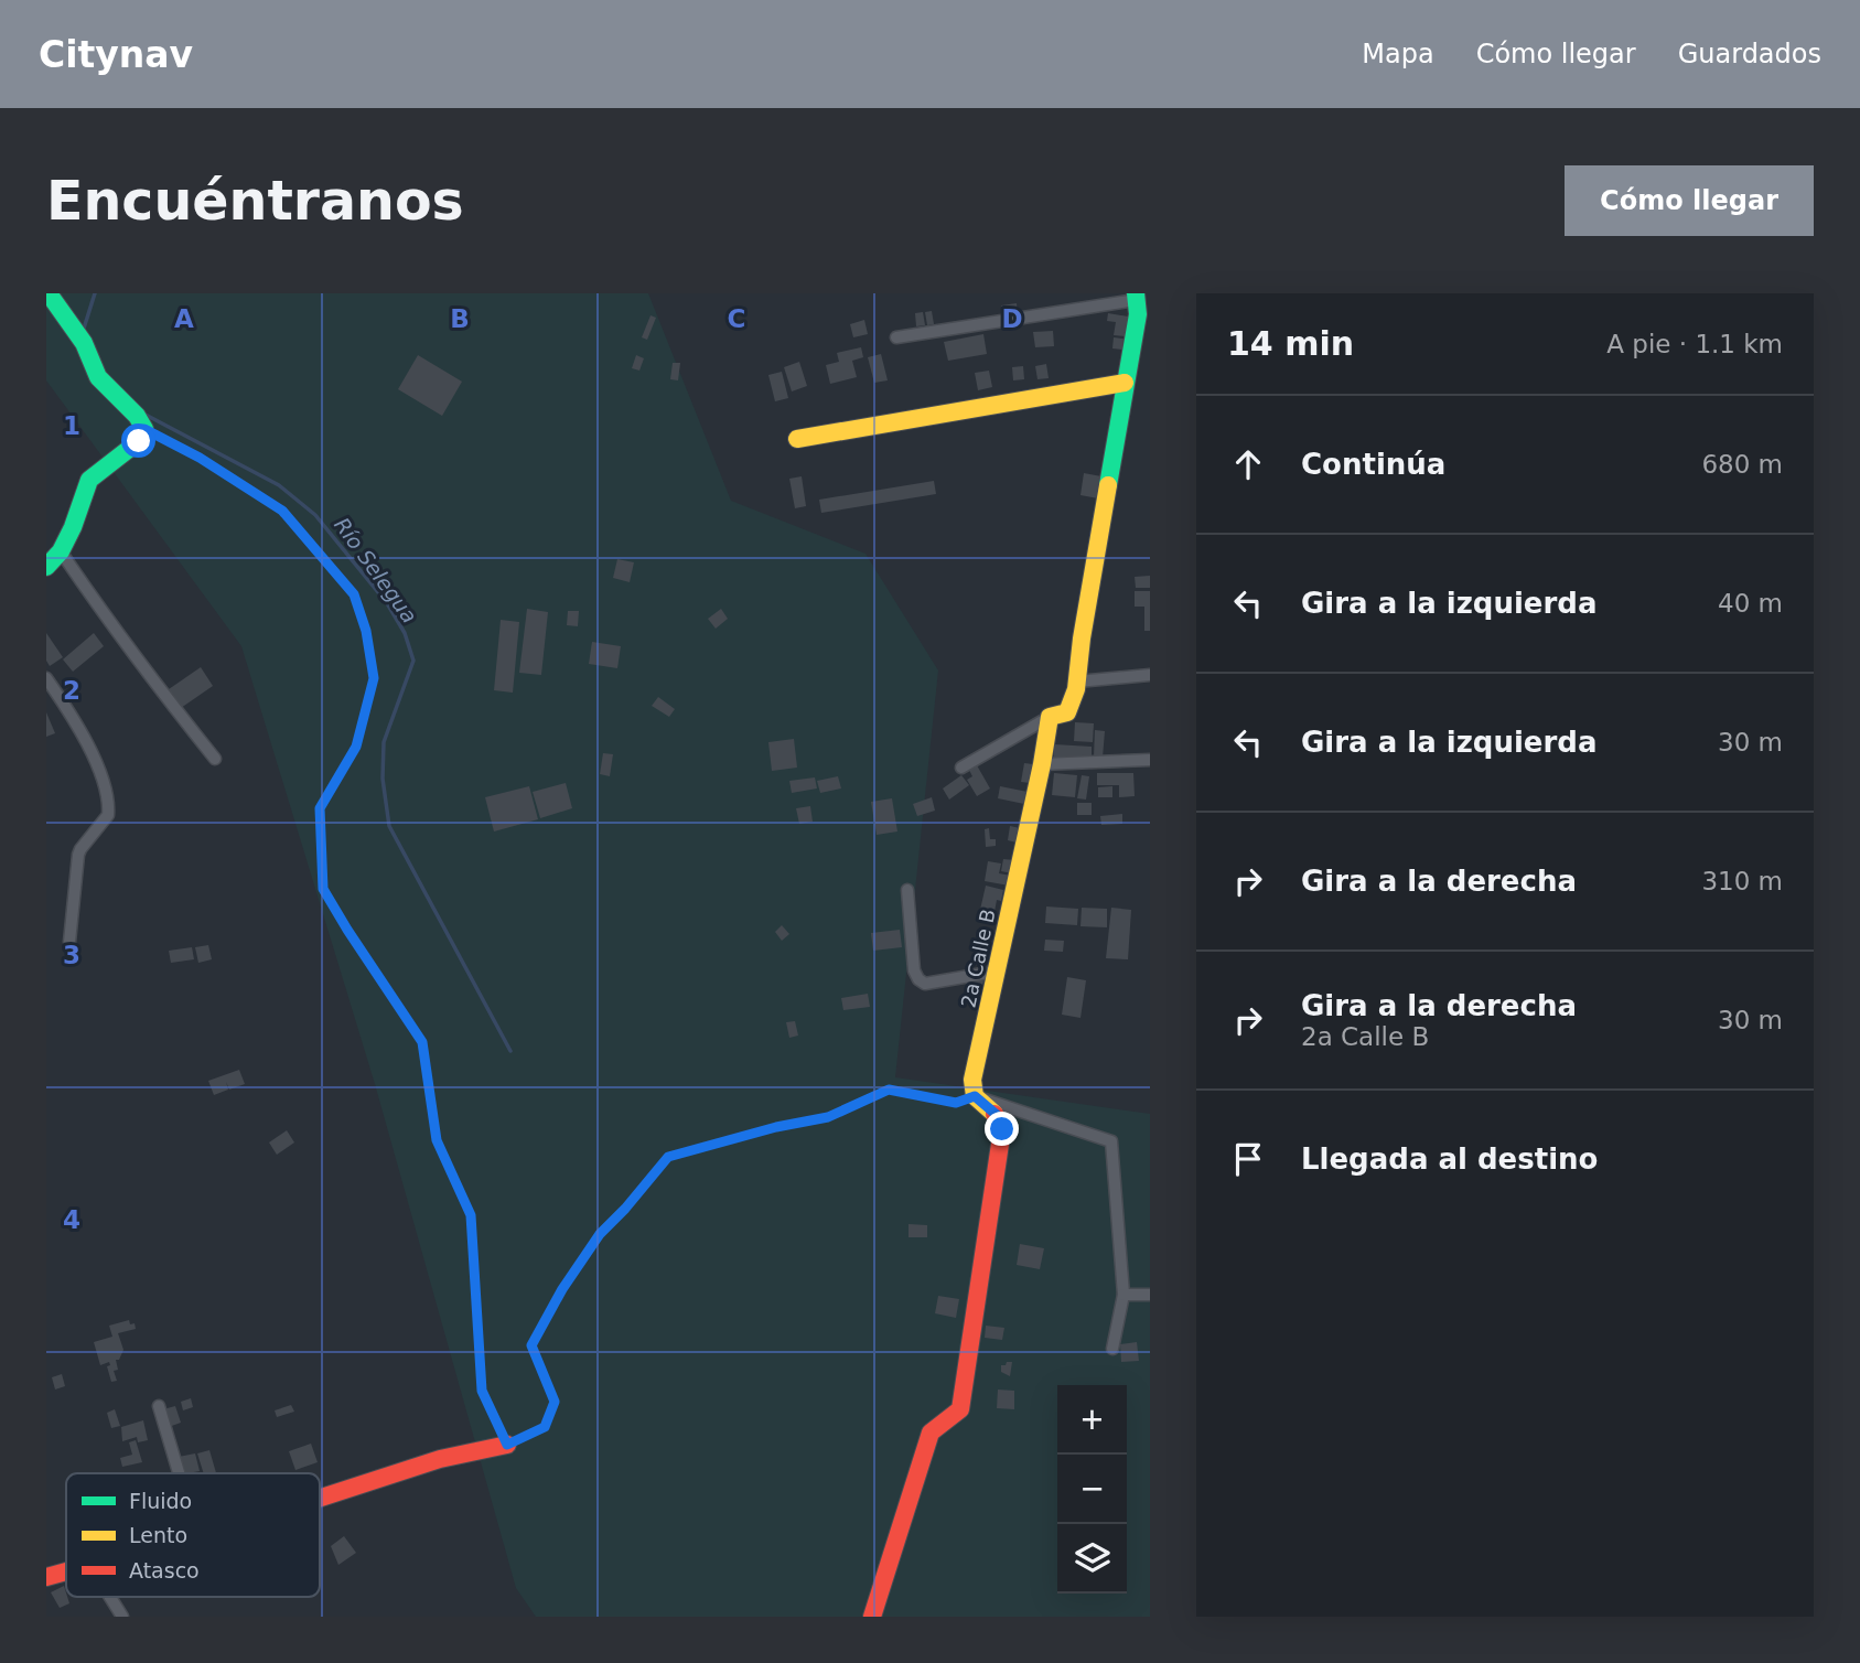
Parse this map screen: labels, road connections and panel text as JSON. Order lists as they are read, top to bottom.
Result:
{
  "streets": {
    "street": ["2a Calle B"]
  },
  "water": ["Río Selegua"],
  "legend": ["Fluido", "Lento", "Atasco"],
  "page": {
    "header": "Citynav",
    "nav": ["Mapa", "Cómo llegar", "Guardados"],
    "buttons": "Cómo llegar",
    "title": "Encuéntranos",
    "heading": ["14 min", "A pie · 1.1 km"],
    "list": [
      ["Continúa", "680 m"],
      ["Gira a la izquierda", "40 m"],
      ["Gira a la izquierda", "30 m"],
      ["Gira a la derecha", "310 m"],
      ["Gira a la derecha", "2a Calle B", "30 m"],
      "Llegada al destino"
    ],
    "map_buttons": ["+", "−"]
  },
  "grid": {
    "columns": [
      "A",
      "B",
      "C",
      "D"
    ],
    "rows": [
      "1",
      "2",
      "3",
      "4"
    ]
  }
}
